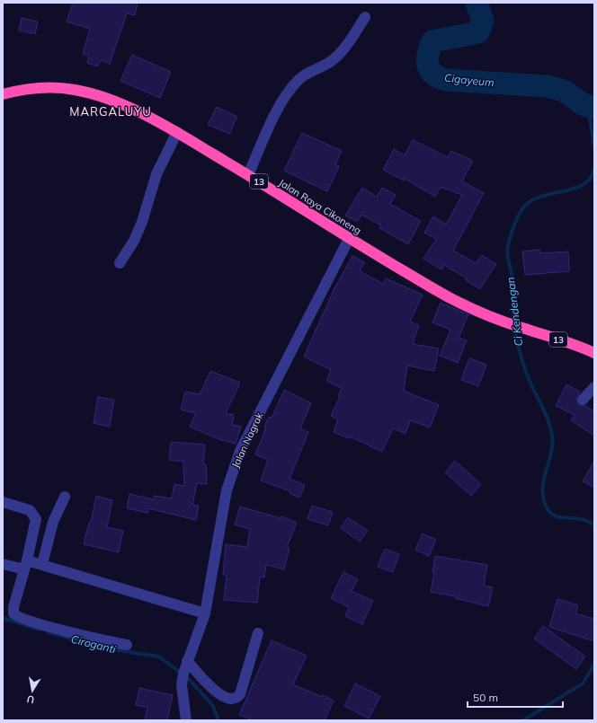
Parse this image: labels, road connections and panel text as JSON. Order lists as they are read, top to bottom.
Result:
{
  "streets": {
    "highway": ["13", "Jalan Raya Cikoneng"],
    "street": ["Jalan Nagrak"]
  },
  "crossings": [
    ["Jalan Raya Cikoneng", "Jalan Nagrak"]
  ],
  "districts": ["MARGALUYU"],
  "water": ["Cigayeum", "Ci Kendengan", "Ciroganti"],
  "scale_bar": "50 m",
  "north": "bottom"
}
